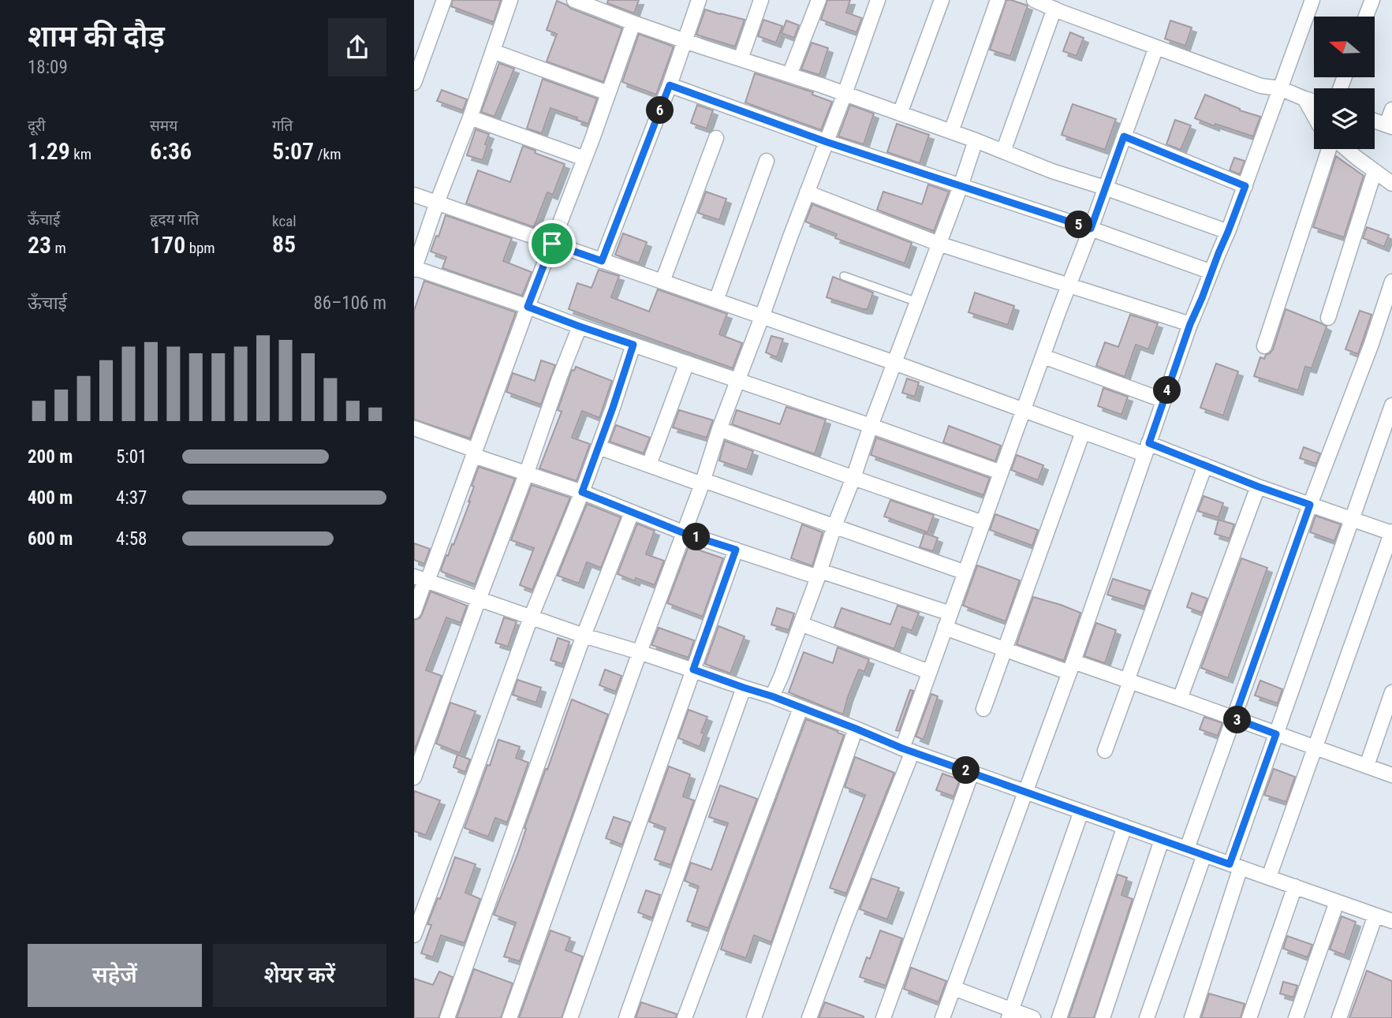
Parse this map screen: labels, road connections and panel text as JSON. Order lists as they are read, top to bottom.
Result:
{
  "north": "left",
  "page": {
    "heading": ["शाम की दौड़", "18:09"],
    "stats": [
      ["दूरी", "1.29 km"],
      ["समय", "6:36"],
      ["गति", "5:07 /km"],
      ["ऊँचाई", "23 m"],
      ["हृदय गति", "170 bpm"],
      ["kcal", "85"]
    ],
    "pins": [
      "6",
      "5",
      "4",
      "1",
      "3",
      "2"
    ],
    "chart": ["ऊँचाई", "86–106 m"],
    "list": [
      {
        "name": "200 m",
        "note": "5:01"
      },
      {
        "name": "400 m",
        "note": "4:37"
      },
      {
        "name": "600 m",
        "note": "4:58"
      }
    ],
    "buttons": ["सहेजें", "शेयर करें"]
  }
}
